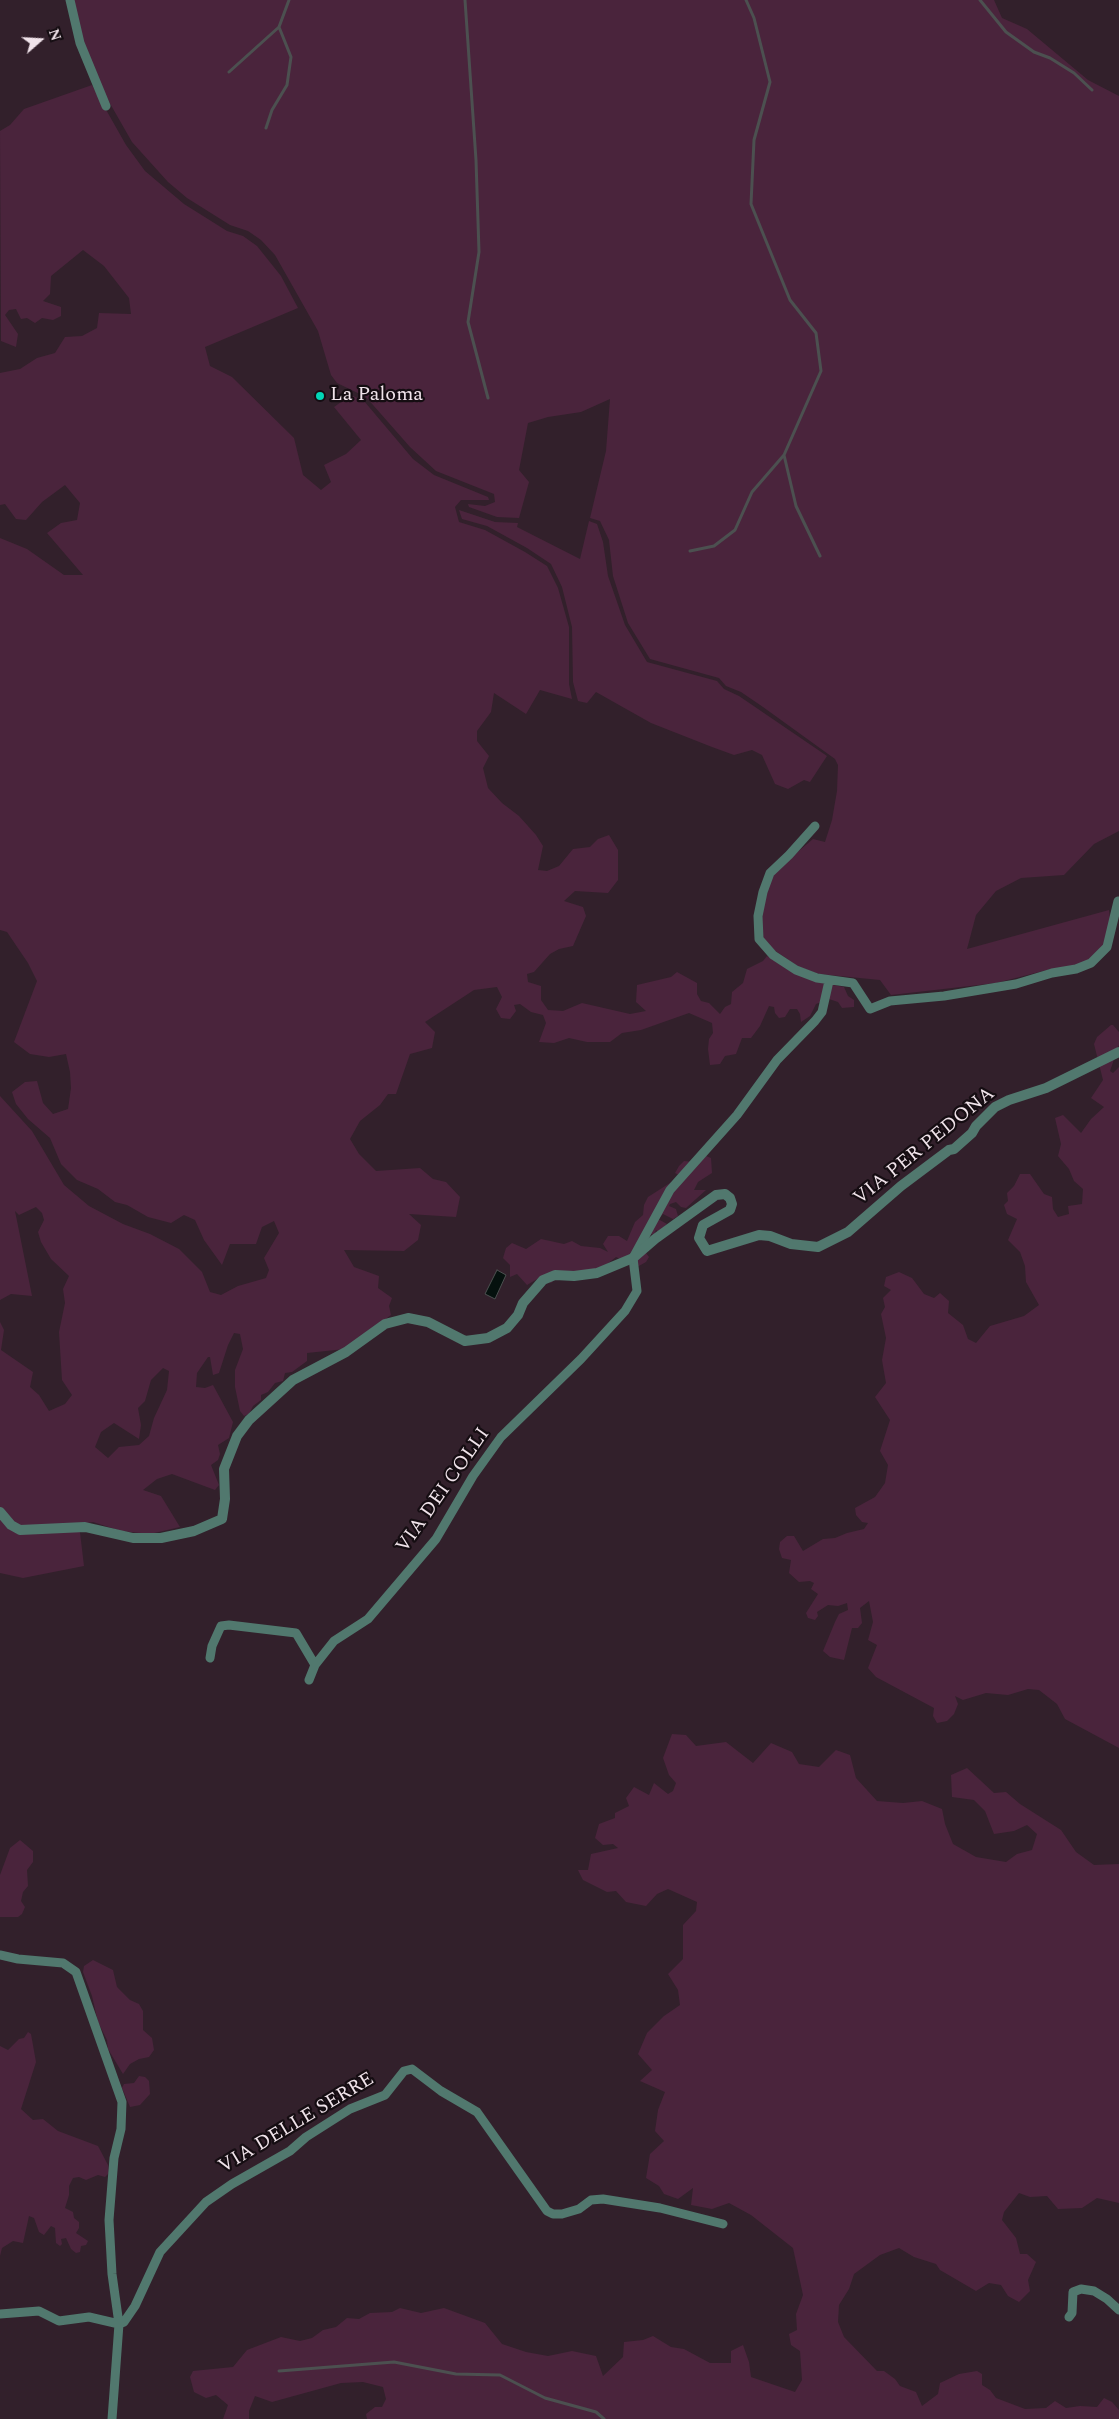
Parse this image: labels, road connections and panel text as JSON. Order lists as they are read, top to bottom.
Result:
{
  "streets": {
    "street": ["VIA PER PEDONA", "VIA DEI COLLI", "VIA DELLE SERRE"]
  },
  "crossings": [
    ["VIA PER PEDONA", "VIA DEI COLLI"]
  ],
  "places": ["La Paloma"],
  "north": "right"
}
